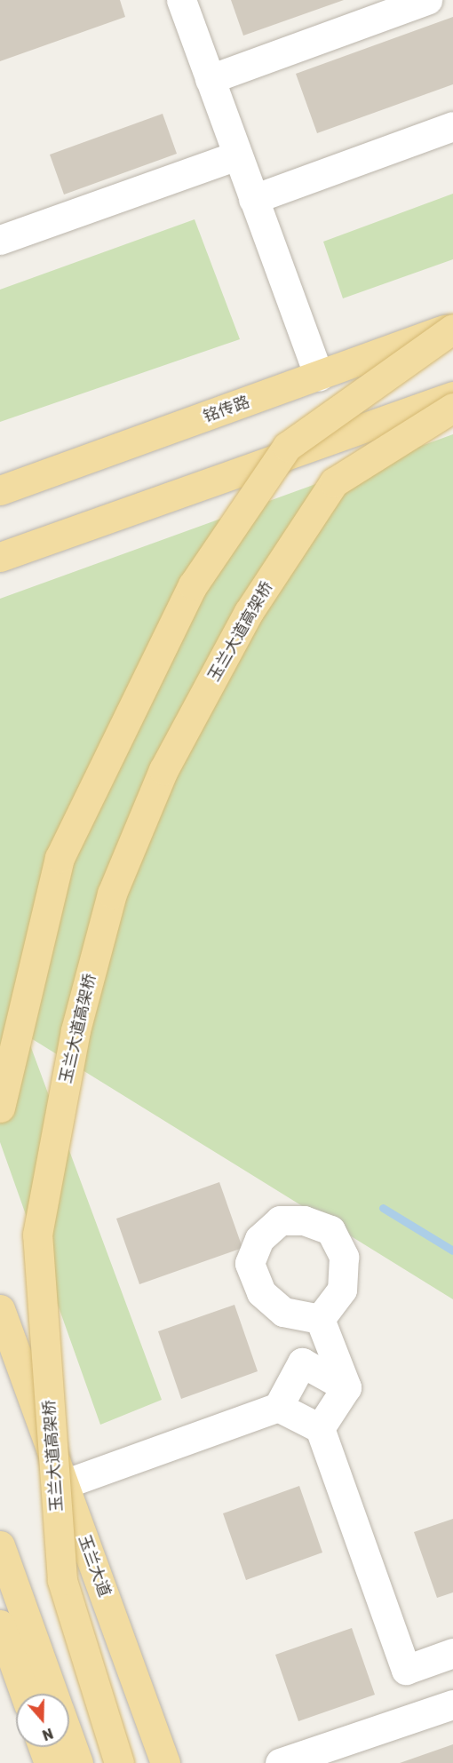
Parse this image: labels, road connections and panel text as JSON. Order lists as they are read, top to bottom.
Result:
{
  "streets": {
    "main road": ["铭传路", "玉兰大道高架桥", "玉兰大道"]
  },
  "north": "bottom"
}
